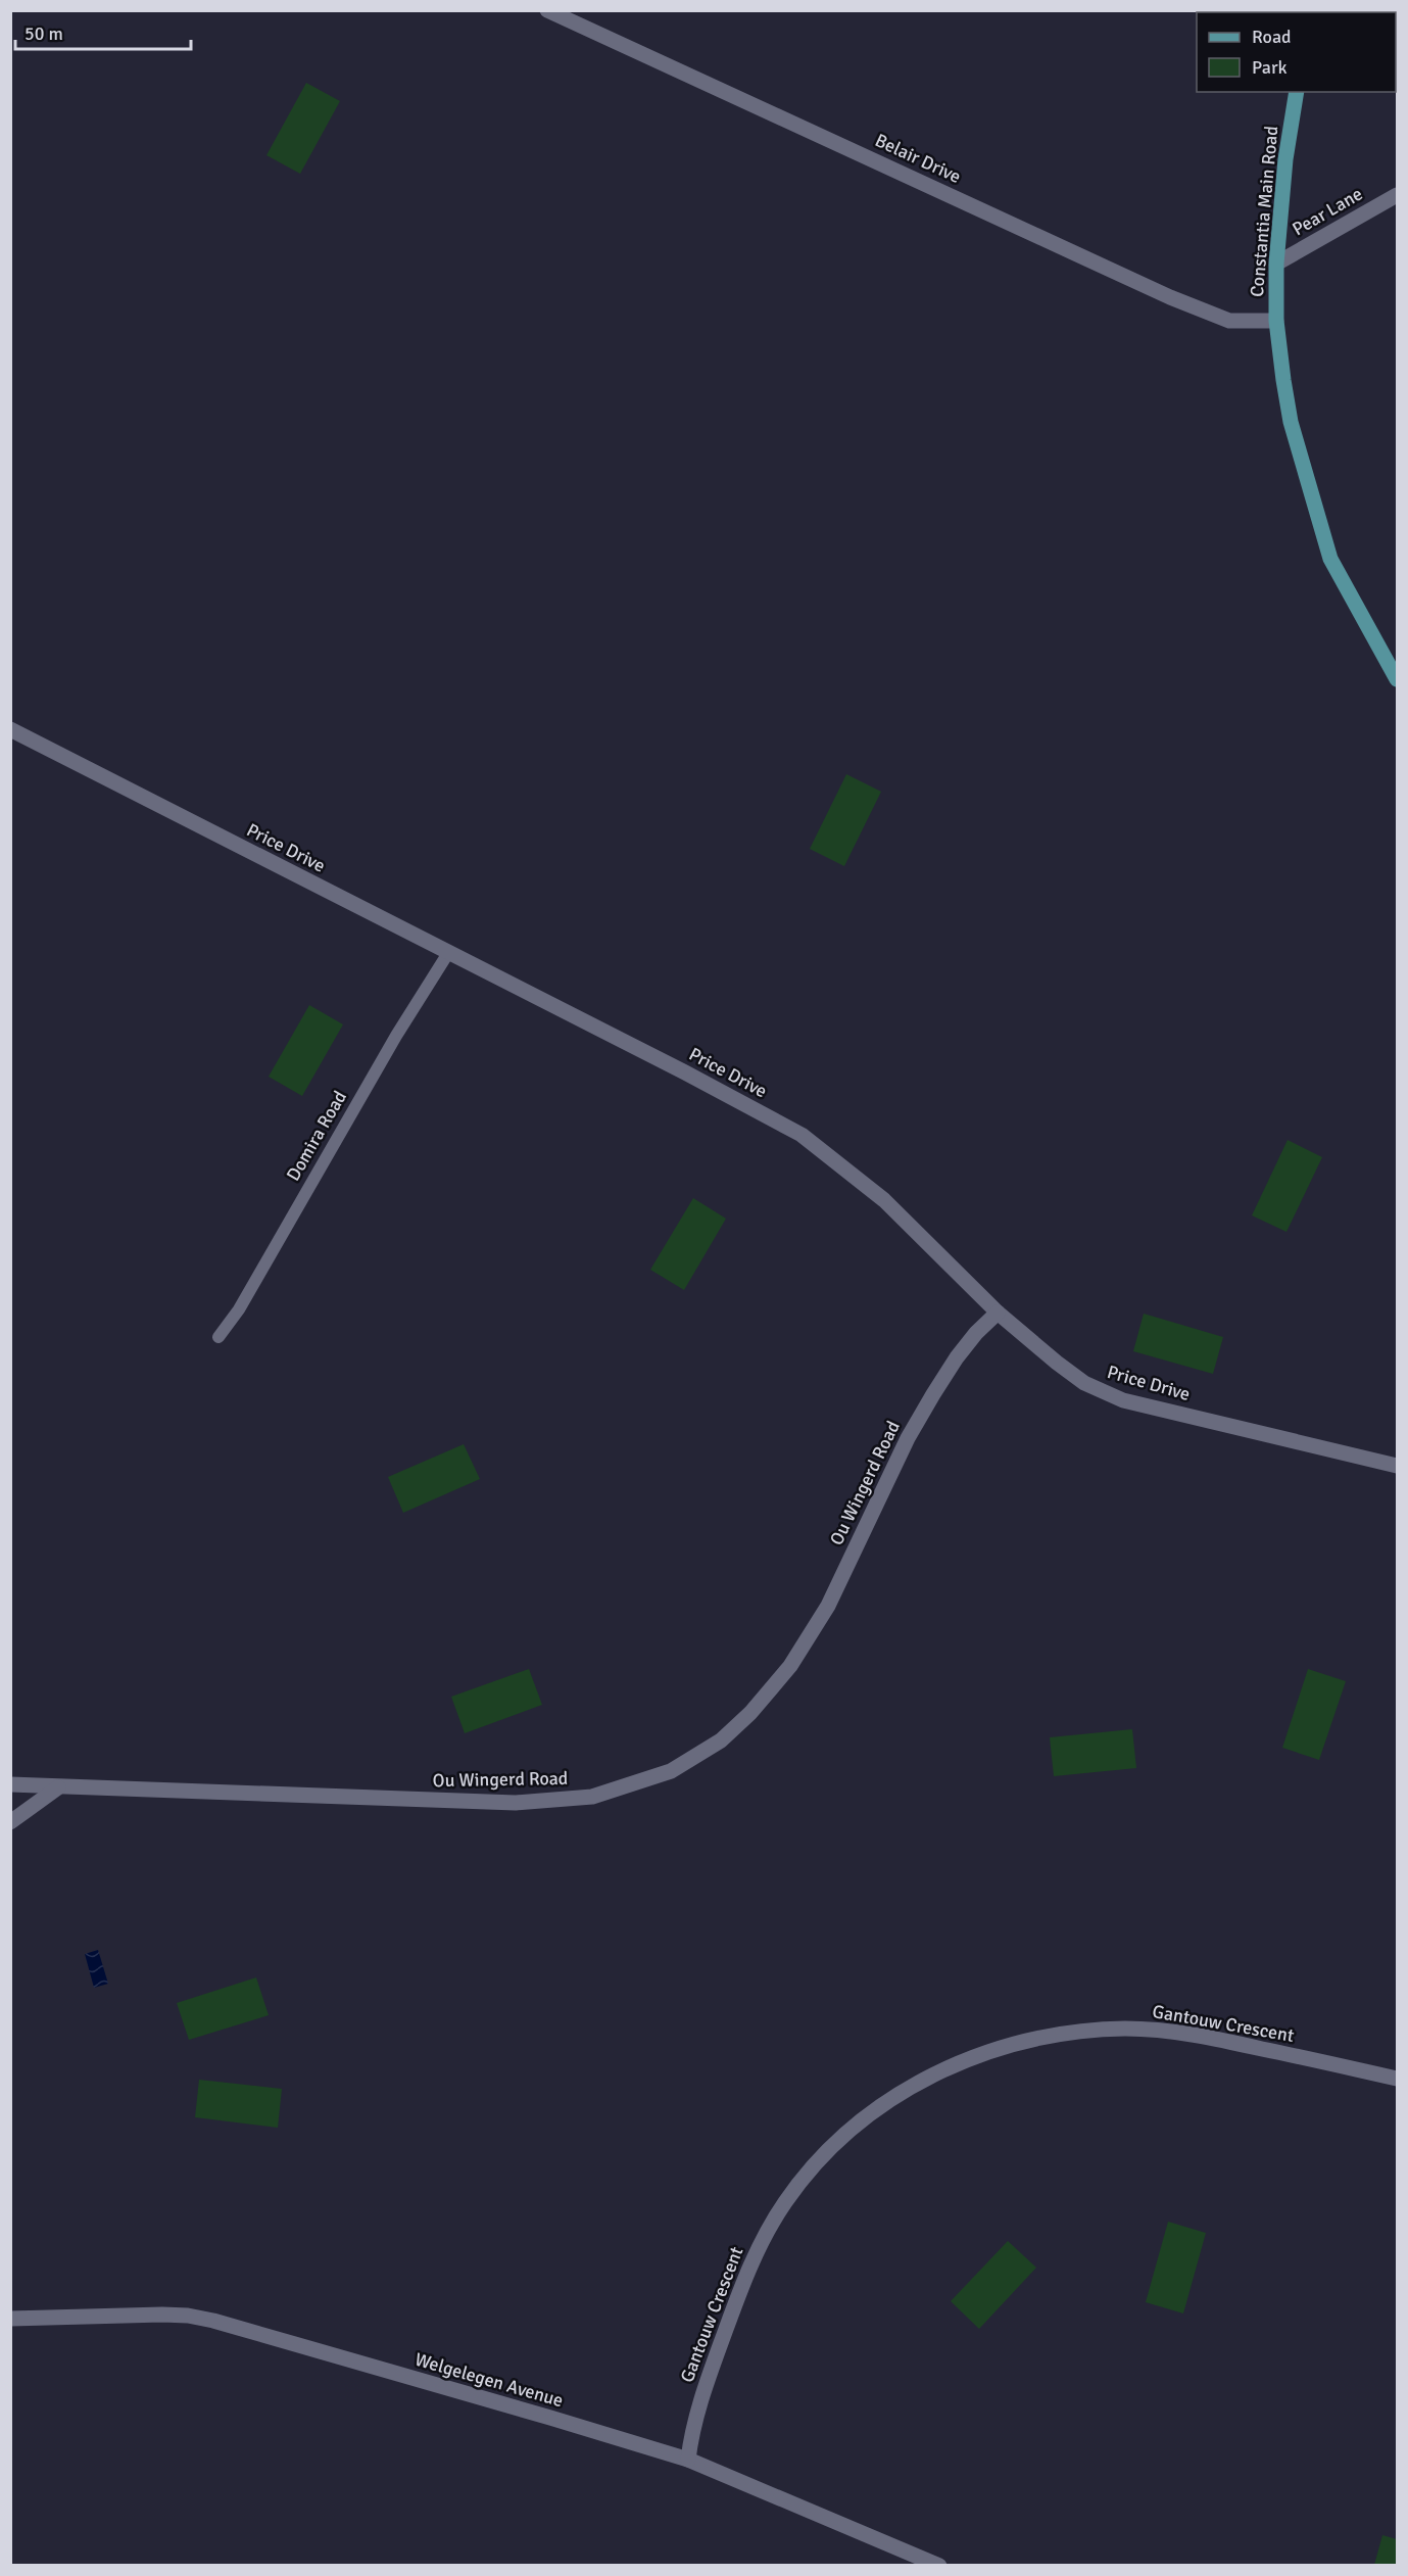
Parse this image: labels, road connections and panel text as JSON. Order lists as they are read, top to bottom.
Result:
{
  "streets": {
    "main road": ["Constantia Main Road"],
    "street": [
      "Belair Drive",
      "Pear Lane",
      "Price Drive",
      "Ou Wingerd Road",
      "Gantouw Crescent",
      "Welgelegen Avenue"
    ],
    "lane": ["Domira Road"]
  },
  "crossings": [
    ["Belair Drive", "Constantia Main Road"],
    ["Constantia Main Road", "Pear Lane"],
    ["Price Drive", "Domira Road"],
    ["Price Drive", "Ou Wingerd Road"],
    ["Gantouw Crescent", "Welgelegen Avenue"]
  ],
  "legend": ["Road", "Park"],
  "scale_bar": "50 m"
}
